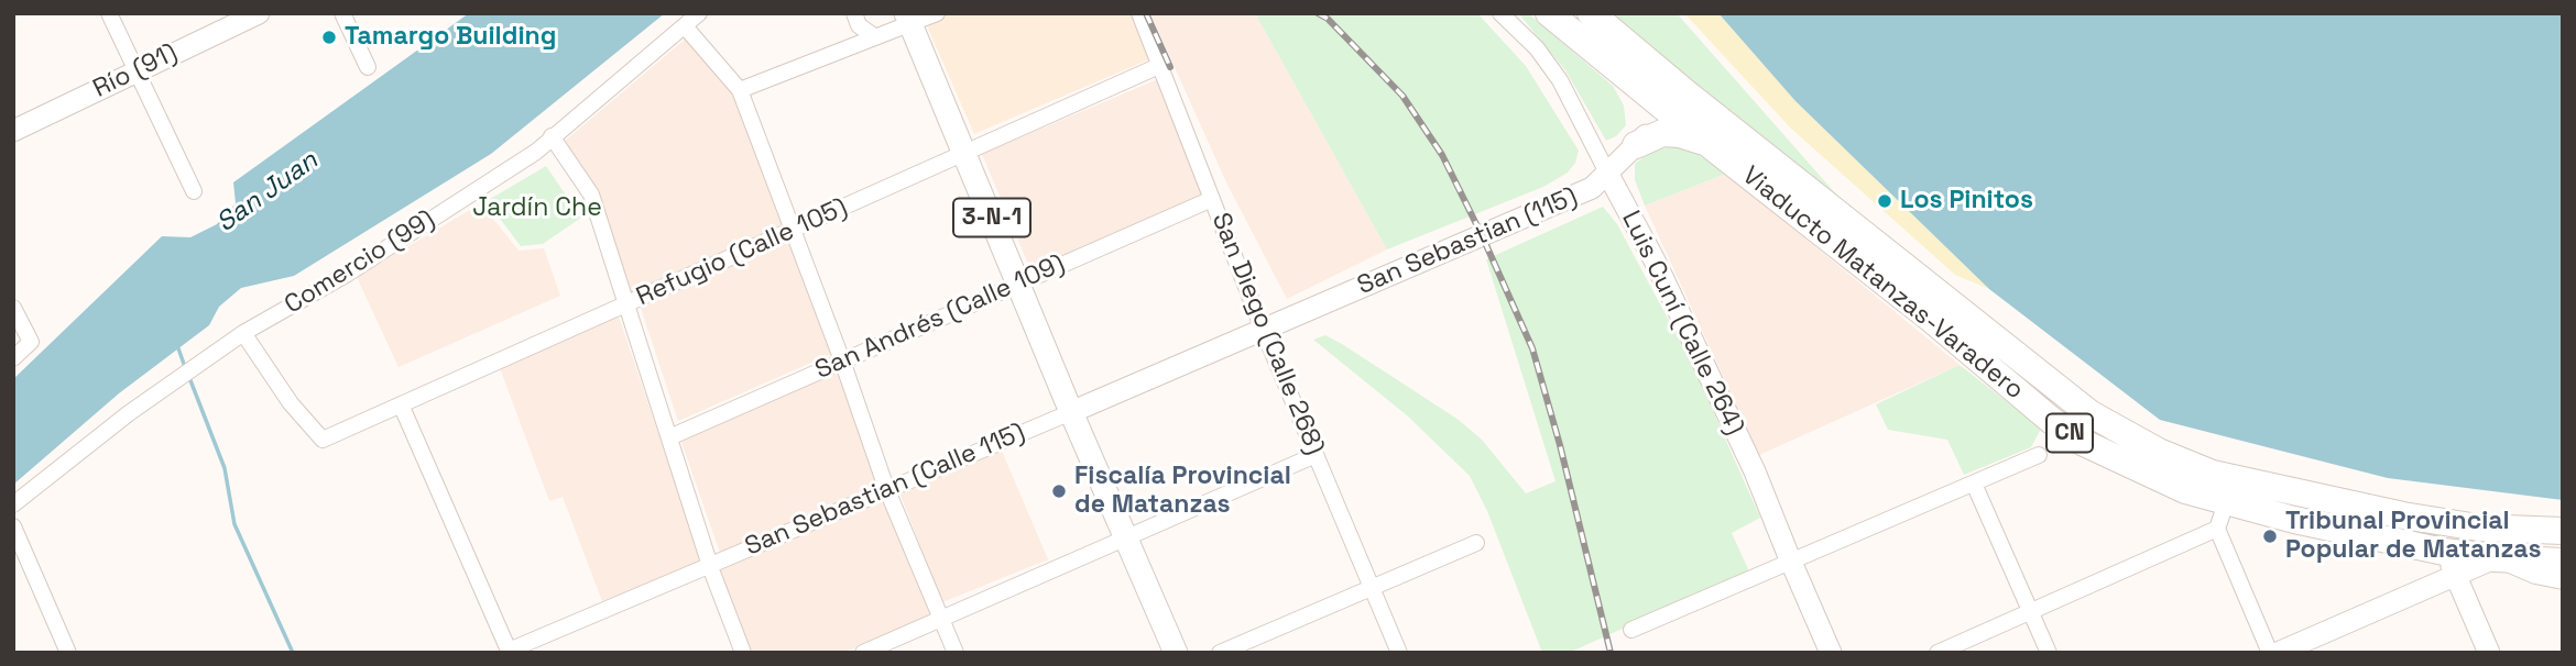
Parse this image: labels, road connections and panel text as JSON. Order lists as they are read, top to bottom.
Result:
{
  "streets": {
    "highway": ["Viaducto Matanzas-Varadero", "CN"],
    "main road": ["3-N-1"],
    "street": [
      "Río (91)",
      "San Sebastian (115)",
      "Refugio (Calle 105)",
      "Comercio (99)",
      "San Andrés (Calle 109)",
      "Luis Cuní (Calle 264)",
      "San Diego (Calle 268)",
      "San Sebastian (Calle 115)"
    ]
  },
  "crossings": [
    ["3-N-1", "Refugio (Calle 105)"],
    ["3-N-1", "San Andrés (Calle 109)"],
    ["3-N-1", "San Sebastian (Calle 115)"],
    ["San Sebastian (115)", "Viaducto Matanzas-Varadero"],
    ["San Sebastian (115)", "Luis Cuní (Calle 264)"],
    ["San Sebastian (115)", "San Diego (Calle 268)"],
    ["San Sebastian (115)", "San Sebastian (Calle 115)"],
    ["Refugio (Calle 105)", "Comercio (99)"],
    ["Refugio (Calle 105)", "San Diego (Calle 268)"],
    ["San Andrés (Calle 109)", "San Diego (Calle 268)"],
    ["San Diego (Calle 268)", "San Sebastian (Calle 115)"]
  ],
  "water": ["San Juan"],
  "parks": ["Jardín Che"],
  "places": [
    "Tamargo Building",
    "Los Pinitos",
    "Fiscalía Provincial de Matanzas",
    "Tribunal Provincial Popular de Matanzas"
  ]
}
